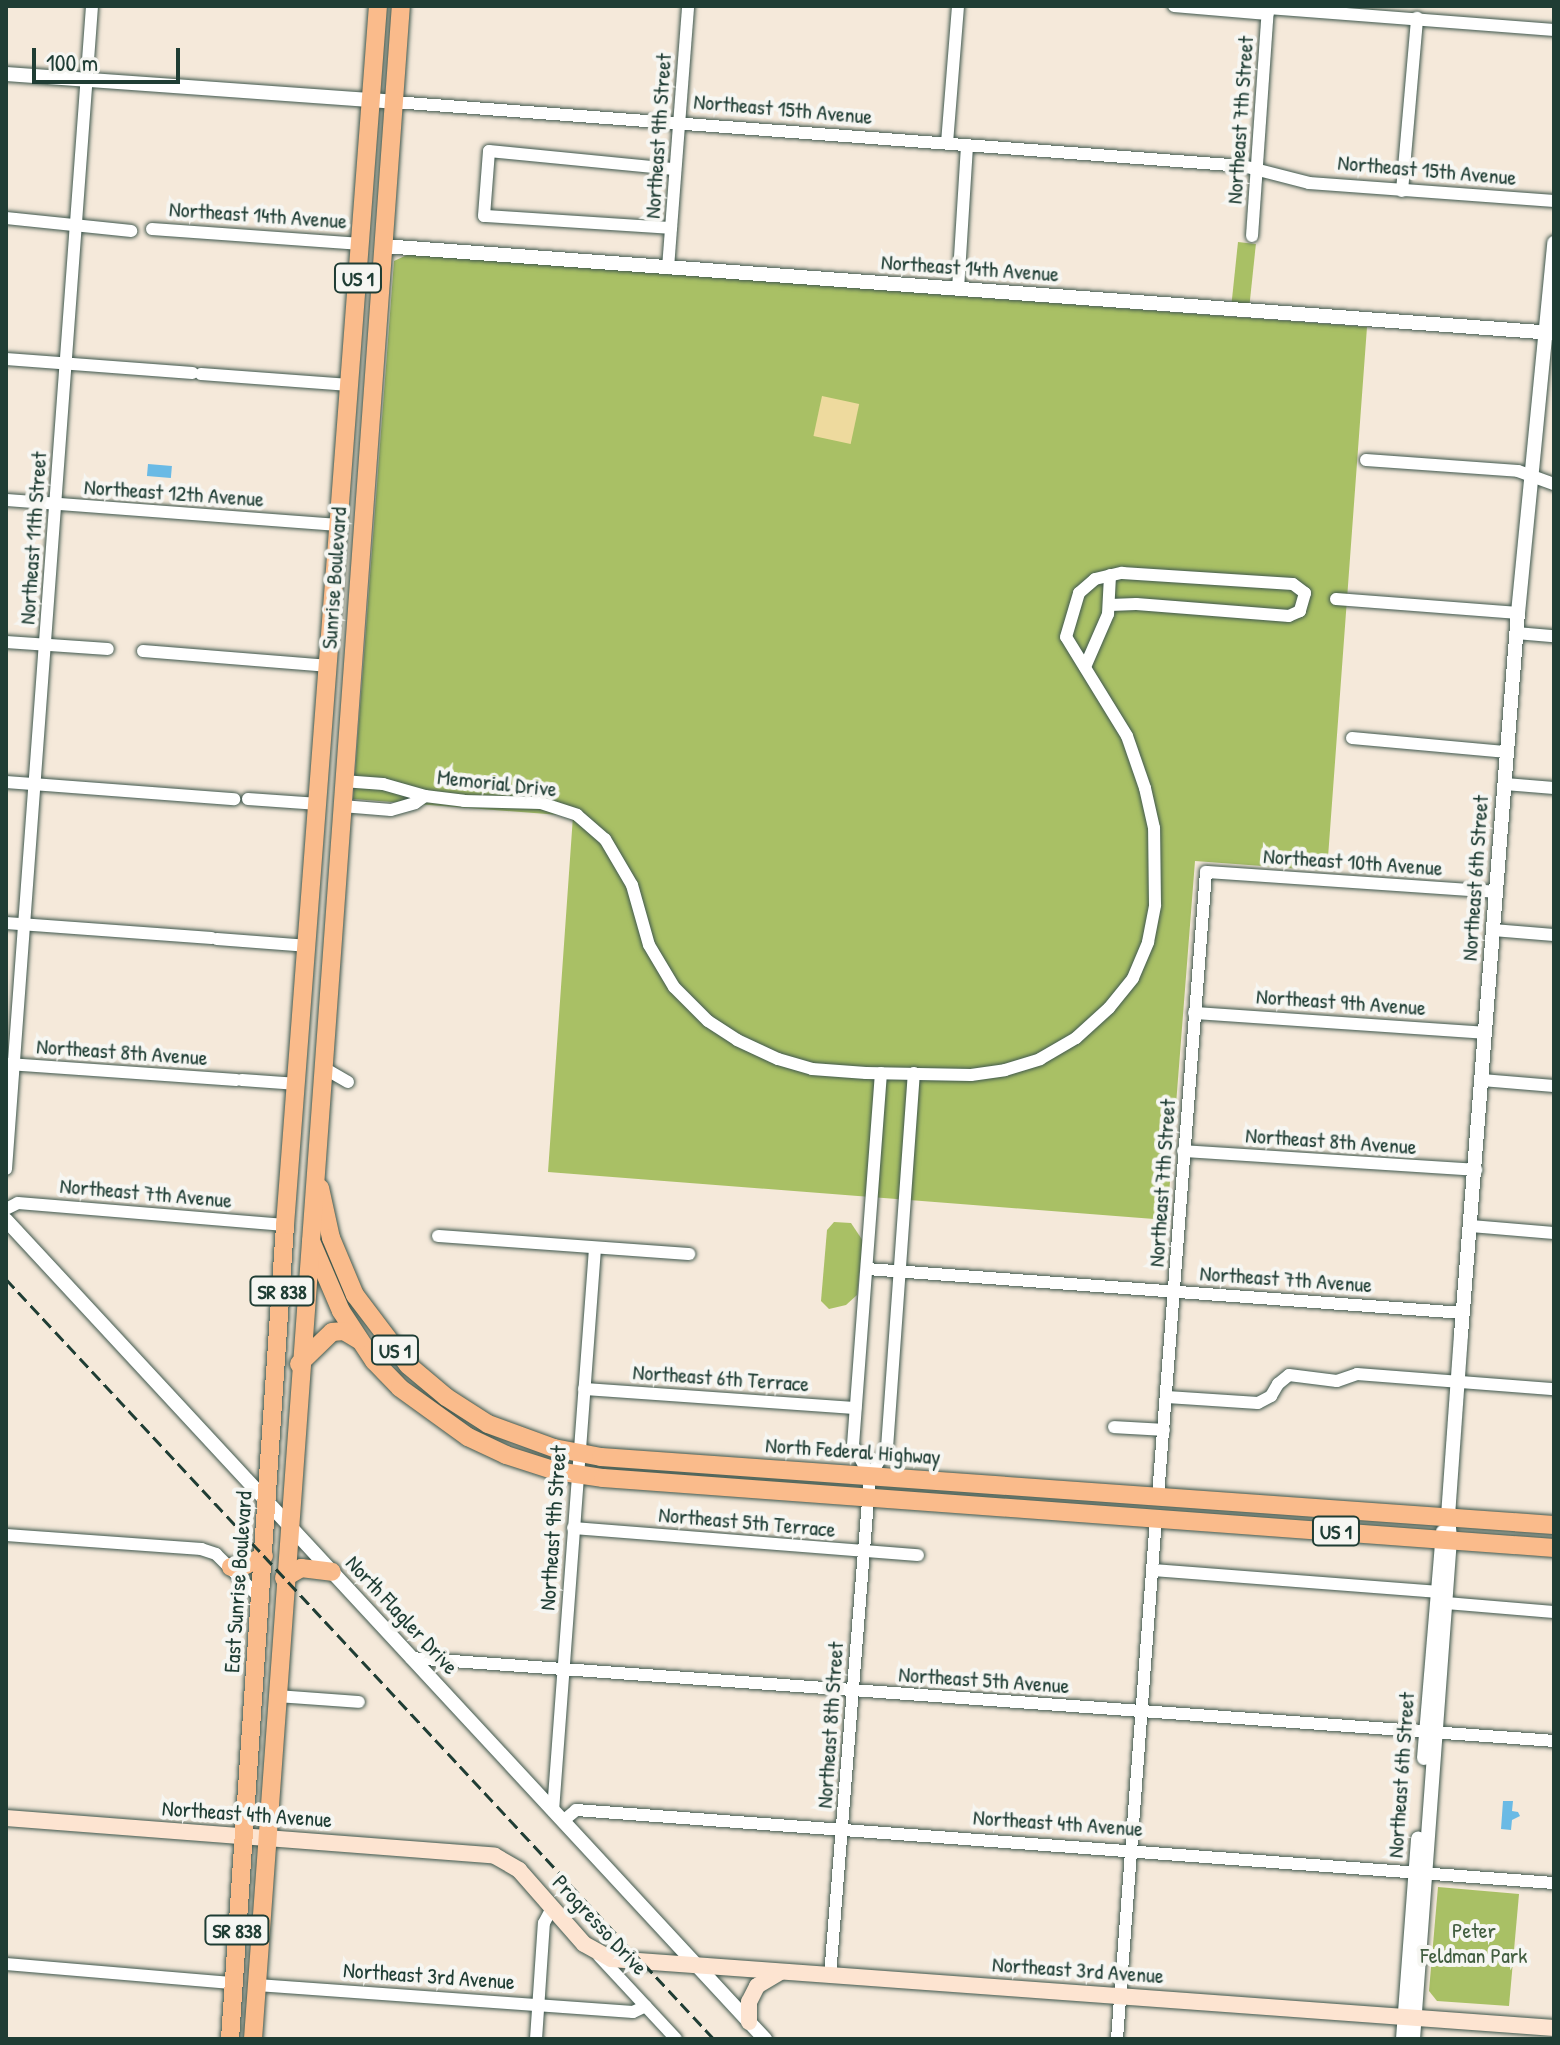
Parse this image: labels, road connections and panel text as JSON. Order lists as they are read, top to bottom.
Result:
{
  "streets": {
    "main road": [
      "US 1",
      "Sunrise Boulevard",
      "SR 838",
      "North Federal Highway",
      "East Sunrise Boulevard",
      "Northeast 4th Avenue",
      "Progresso Drive",
      "Northeast 3rd Avenue"
    ],
    "street": [
      "Northeast 15th Avenue",
      "Northeast 7th Street",
      "Northeast 9th Street",
      "Northeast 14th Avenue",
      "Northeast 12th Avenue",
      "Northeast 11th Street",
      "Memorial Drive",
      "Northeast 10th Avenue",
      "Northeast 6th Street",
      "Northeast 9th Avenue",
      "Northeast 8th Avenue",
      "Northeast 7th Avenue",
      "Northeast 6th Terrace",
      "Northeast 5th Terrace",
      "North Flagler Drive",
      "Northeast 5th Avenue",
      "Northeast 8th Street"
    ]
  },
  "crossings": [
    ["Northeast 15th Avenue", "Northeast 7th Street"],
    ["Northeast 15th Avenue", "Northeast 9th Street"],
    ["Northeast 15th Avenue", "Northeast 11th Street"],
    ["Northeast 15th Avenue", "Sunrise Boulevard"],
    ["Northeast 7th Street", "Northeast 10th Avenue"],
    ["Northeast 7th Street", "Northeast 9th Avenue"],
    ["Northeast 7th Street", "Northeast 8th Avenue"],
    ["Northeast 7th Street", "Northeast 7th Avenue"],
    ["Northeast 7th Street", "North Federal Highway"],
    ["Northeast 9th Street", "Northeast 14th Avenue"],
    ["Northeast 9th Street", "Northeast 6th Terrace"],
    ["Northeast 9th Street", "North Federal Highway"],
    ["Northeast 9th Street", "Northeast 5th Terrace"],
    ["Northeast 9th Street", "North Flagler Drive"],
    ["Northeast 9th Street", "Northeast 5th Avenue"],
    ["Northeast 9th Street", "Northeast 4th Avenue"],
    ["Northeast 14th Avenue", "Sunrise Boulevard"],
    ["Northeast 14th Avenue", "Northeast 6th Street"],
    ["Northeast 12th Avenue", "Northeast 11th Street"],
    ["Northeast 12th Avenue", "Sunrise Boulevard"],
    ["Northeast 11th Street", "Northeast 8th Avenue"],
    ["Sunrise Boulevard", "Memorial Drive"],
    ["Sunrise Boulevard", "Northeast 8th Avenue"],
    ["Sunrise Boulevard", "North Federal Highway"],
    ["Sunrise Boulevard", "East Sunrise Boulevard"],
    ["Memorial Drive", "Northeast 8th Street"],
    ["Northeast 10th Avenue", "Northeast 6th Street"],
    ["Northeast 6th Street", "Northeast 9th Avenue"],
    ["Northeast 6th Street", "Northeast 8th Avenue"],
    ["Northeast 6th Street", "Northeast 7th Avenue"],
    ["Northeast 6th Street", "North Federal Highway"],
    ["Northeast 6th Street", "Northeast 5th Avenue"],
    ["Northeast 6th Street", "Northeast 4th Avenue"],
    ["Northeast 6th Street", "Northeast 3rd Avenue"],
    ["Northeast 7th Avenue", "East Sunrise Boulevard"],
    ["Northeast 7th Avenue", "Northeast 8th Street"],
    ["North Federal Highway", "East Sunrise Boulevard"],
    ["North Federal Highway", "Northeast 8th Street"],
    ["Northeast 5th Terrace", "Northeast 8th Street"],
    ["East Sunrise Boulevard", "North Flagler Drive"],
    ["East Sunrise Boulevard", "Northeast 4th Avenue"],
    ["East Sunrise Boulevard", "Northeast 3rd Avenue"],
    ["North Flagler Drive", "Northeast 5th Avenue"],
    ["North Flagler Drive", "Northeast 4th Avenue"],
    ["North Flagler Drive", "Northeast 3rd Avenue"],
    ["Northeast 5th Avenue", "Northeast 8th Street"],
    ["Northeast 8th Street", "Northeast 4th Avenue"],
    ["Northeast 8th Street", "Northeast 3rd Avenue"],
    ["Northeast 4th Avenue", "Progresso Drive"],
    ["Progresso Drive", "Northeast 3rd Avenue"]
  ],
  "parks": ["Peter Feldman Park"],
  "scale_bar": "100 m"
}
